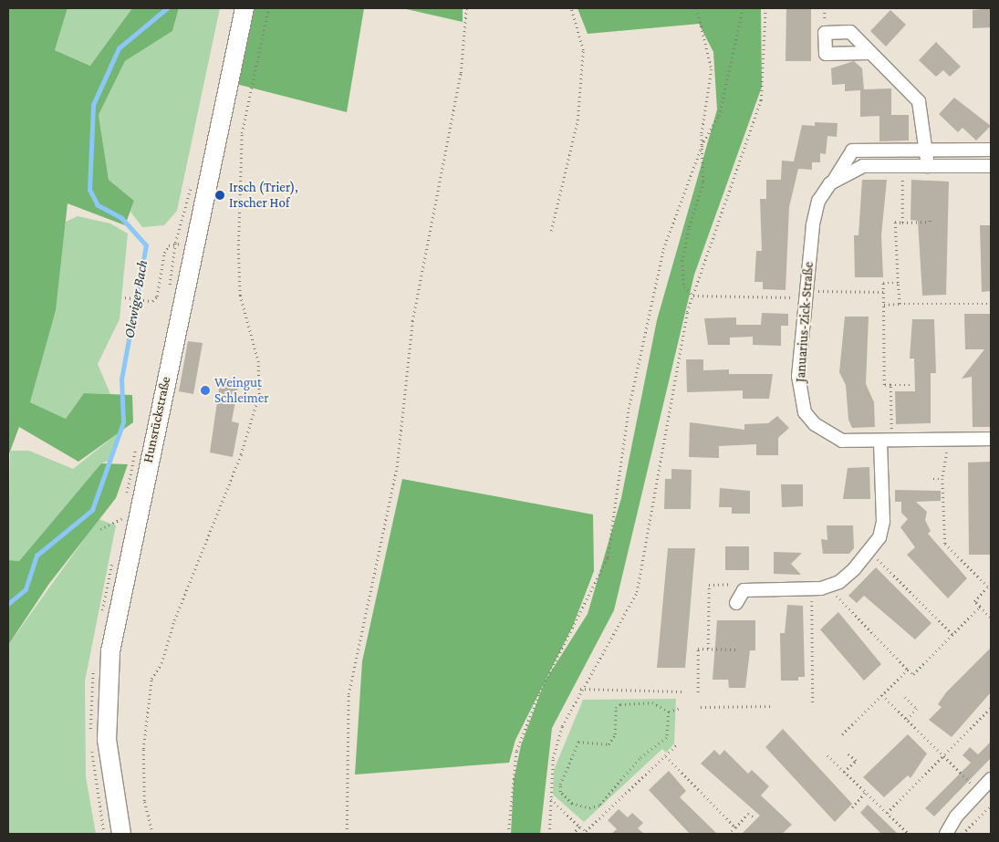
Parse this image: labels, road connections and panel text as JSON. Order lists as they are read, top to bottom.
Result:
{
  "streets": {
    "main road": ["Hunsrückstraße"],
    "street": ["Januarius-Zick-Straße"]
  },
  "water": ["Olewiger Bach"],
  "places": ["Irsch (Trier), Irscher Hof", "Weingut Schleimer"]
}
